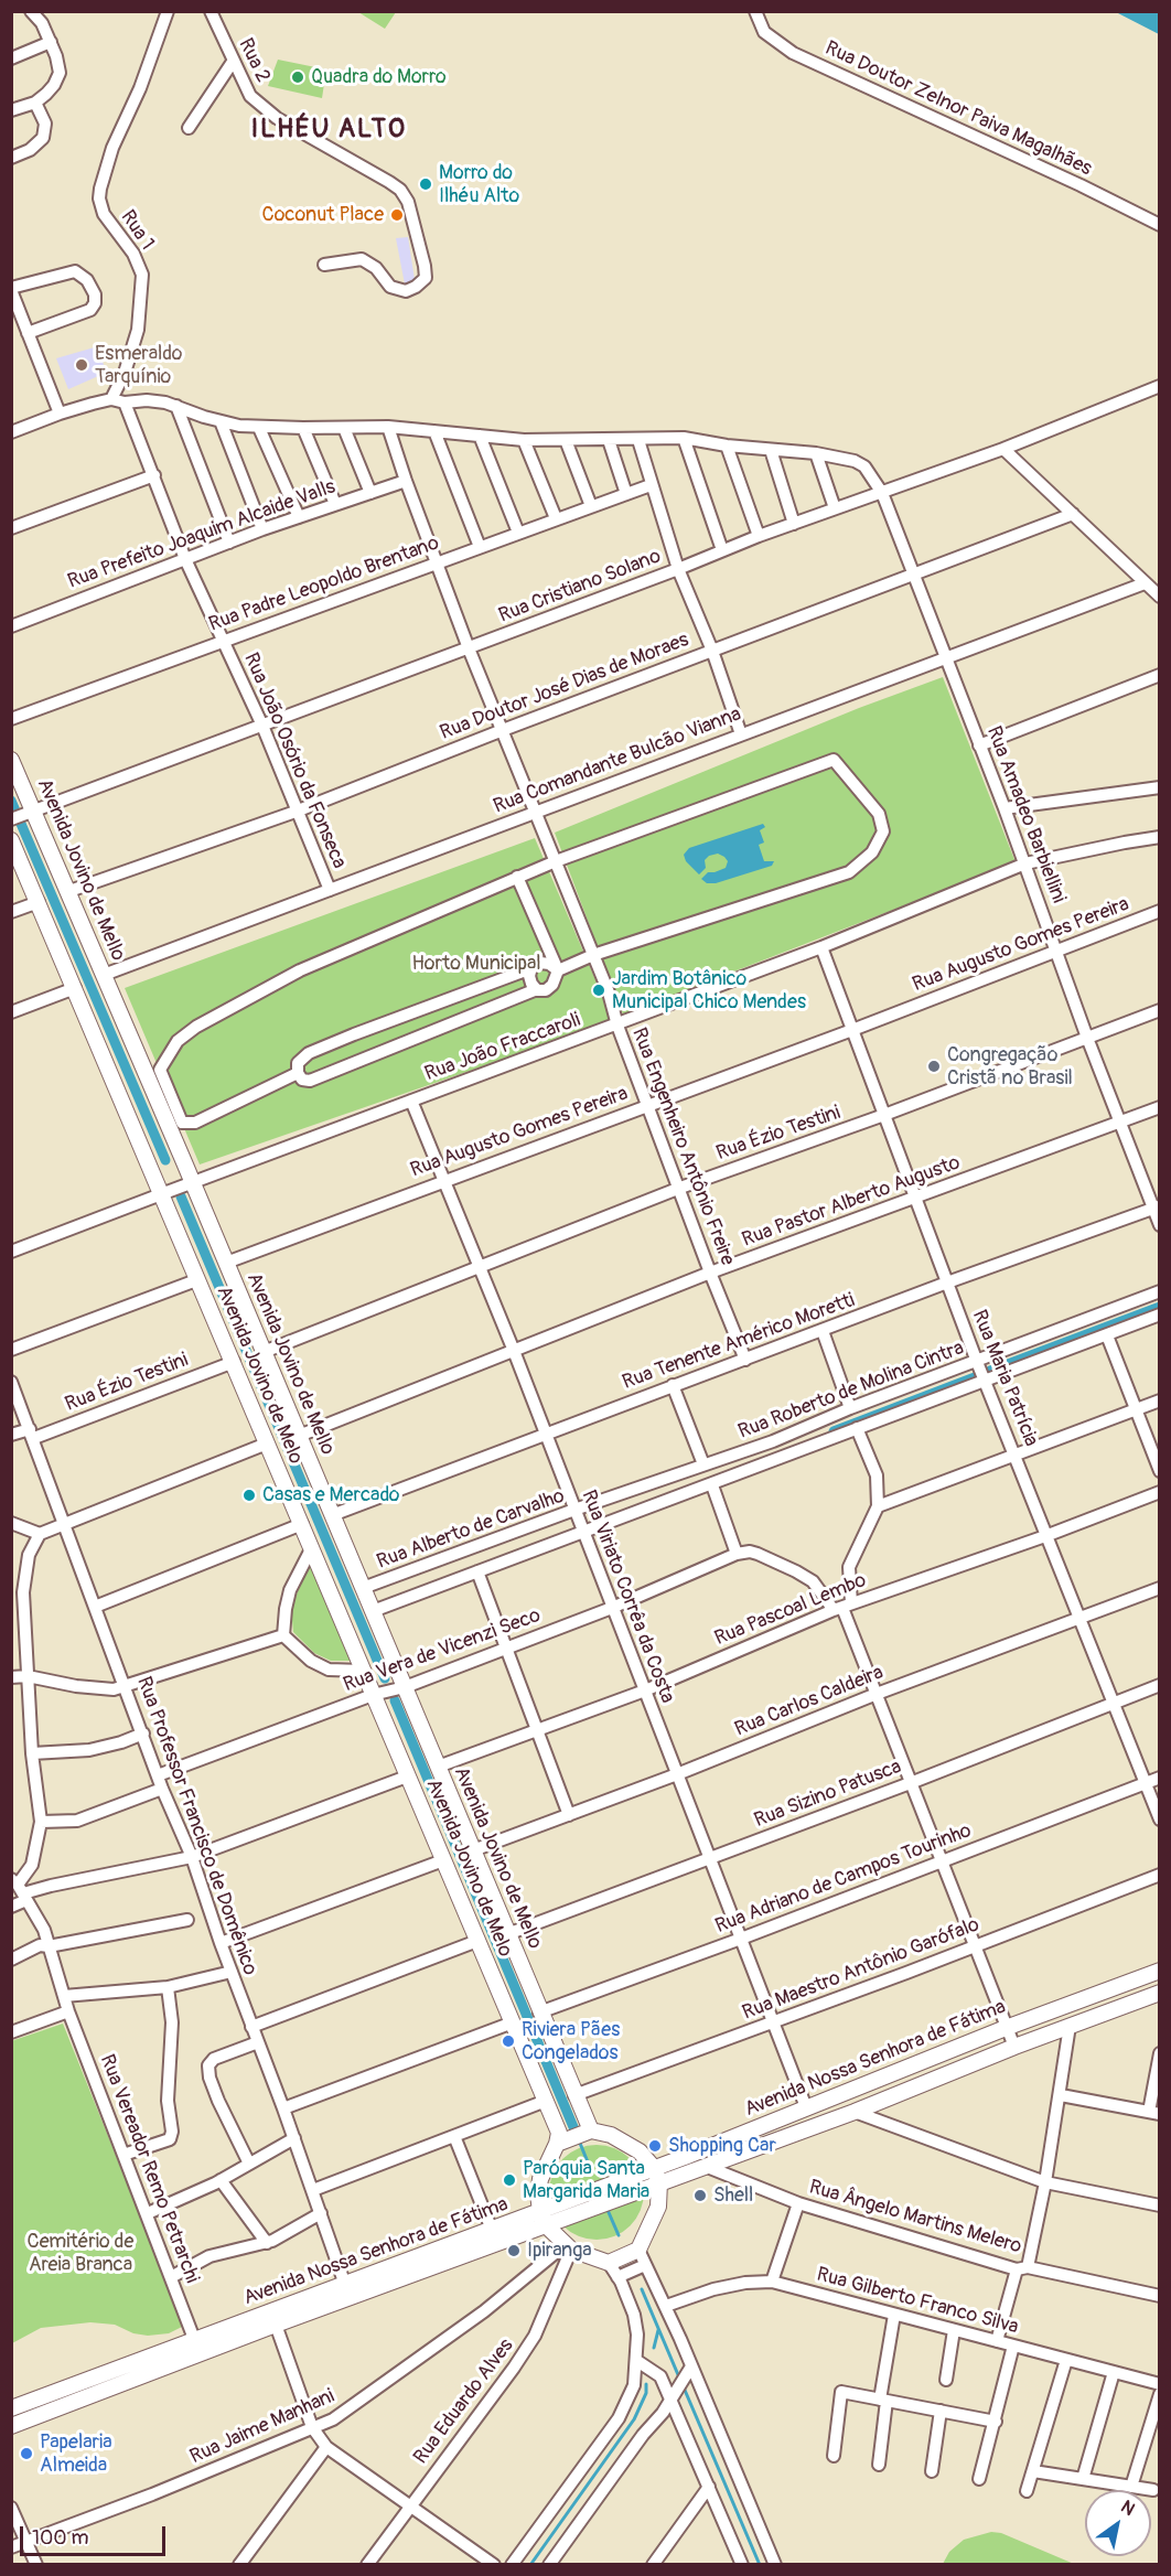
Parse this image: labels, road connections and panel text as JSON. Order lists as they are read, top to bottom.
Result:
{
  "streets": {
    "main road": ["Avenida Jovino de Mello", "Avenida Jovino de Melo", "Avenida Nossa Senhora de Fátima"],
    "street": [
      "Rua 2",
      "Rua Doutor Zelnor Paiva Magalhães",
      "Rua 1",
      "Rua Prefeito Joaquim Alcaide Valls",
      "Rua Padre Leopoldo Brentano",
      "Rua Cristiano Solano",
      "Rua Doutor José Dias de Moraes",
      "Rua João Osório da Fonseca",
      "Rua Comandante Bulcão Vianna",
      "Rua Amadeo Barbiellini",
      "Rua Augusto Gomes Pereira",
      "Rua João Fraccaroli",
      "Rua Ézio Testini",
      "Rua Engenheiro Antônio Freire",
      "Rua Pastor Alberto Augusto",
      "Rua Tenente Américo Moretti",
      "Rua Maria Patrícia",
      "Rua Roberto de Molina Cintra",
      "Rua Alberto de Carvalho",
      "Rua Viriato Corrêa da Costa",
      "Rua Pascoal Lembo",
      "Rua Vera de Vicenzi Seco",
      "Rua Carlos Caldeira",
      "Rua Sizino Patusca",
      "Rua Professor Francisco de Domênico",
      "Rua Adriano de Campos Tourinho",
      "Rua Maestro Antônio Garófalo",
      "Rua Vereador Remo Petrarchi",
      "Rua Ângelo Martins Melero",
      "Rua Gilberto Franco Silva",
      "Rua Eduardo Alves",
      "Rua Jaime Manhani"
    ]
  },
  "crossings": [
    ["Rua Prefeito Joaquim Alcaide Valls", "Rua João Osório da Fonseca"],
    ["Rua Prefeito Joaquim Alcaide Valls", "Rua Engenheiro Antônio Freire"],
    ["Rua Padre Leopoldo Brentano", "Rua João Osório da Fonseca"],
    ["Rua Padre Leopoldo Brentano", "Rua Engenheiro Antônio Freire"],
    ["Rua Cristiano Solano", "Rua João Osório da Fonseca"],
    ["Rua Cristiano Solano", "Rua Amadeo Barbiellini"],
    ["Rua Cristiano Solano", "Avenida Jovino de Mello"],
    ["Rua Cristiano Solano", "Rua Engenheiro Antônio Freire"],
    ["Rua Doutor José Dias de Moraes", "Rua João Osório da Fonseca"],
    ["Rua Doutor José Dias de Moraes", "Rua Amadeo Barbiellini"],
    ["Rua Doutor José Dias de Moraes", "Avenida Jovino de Mello"],
    ["Rua Doutor José Dias de Moraes", "Rua Engenheiro Antônio Freire"],
    ["Rua João Osório da Fonseca", "Rua Comandante Bulcão Vianna"],
    ["Rua Comandante Bulcão Vianna", "Rua Amadeo Barbiellini"],
    ["Rua Comandante Bulcão Vianna", "Avenida Jovino de Mello"],
    ["Rua Comandante Bulcão Vianna", "Rua Engenheiro Antônio Freire"],
    ["Rua Amadeo Barbiellini", "Rua Augusto Gomes Pereira"],
    ["Rua Amadeo Barbiellini", "Rua João Fraccaroli"],
    ["Rua Amadeo Barbiellini", "Rua Ézio Testini"],
    ["Rua Amadeo Barbiellini", "Rua Pastor Alberto Augusto"],
    ["Rua Amadeo Barbiellini", "Rua Tenente Américo Moretti"],
    ["Avenida Jovino de Mello", "Rua Augusto Gomes Pereira"],
    ["Avenida Jovino de Mello", "Rua João Fraccaroli"],
    ["Avenida Jovino de Mello", "Rua Ézio Testini"],
    ["Avenida Jovino de Mello", "Rua Pastor Alberto Augusto"],
    ["Avenida Jovino de Mello", "Rua Tenente Américo Moretti"],
    ["Avenida Jovino de Mello", "Rua Alberto de Carvalho"],
    ["Avenida Jovino de Mello", "Rua Pascoal Lembo"],
    ["Avenida Jovino de Mello", "Rua Vera de Vicenzi Seco"],
    ["Avenida Jovino de Mello", "Rua Carlos Caldeira"],
    ["Avenida Jovino de Mello", "Rua Sizino Patusca"],
    ["Avenida Jovino de Mello", "Rua Adriano de Campos Tourinho"],
    ["Avenida Jovino de Mello", "Rua Maestro Antônio Garófalo"],
    ["Rua Augusto Gomes Pereira", "Rua Engenheiro Antônio Freire"],
    ["Rua Augusto Gomes Pereira", "Rua Maria Patrícia"],
    ["Rua Augusto Gomes Pereira", "Rua Viriato Corrêa da Costa"],
    ["Rua João Fraccaroli", "Rua Engenheiro Antônio Freire"],
    ["Rua João Fraccaroli", "Avenida Jovino de Melo"],
    ["Rua João Fraccaroli", "Rua Maria Patrícia"],
    ["Rua João Fraccaroli", "Rua Viriato Corrêa da Costa"],
    ["Rua Ézio Testini", "Rua Engenheiro Antônio Freire"],
    ["Rua Ézio Testini", "Avenida Jovino de Melo"],
    ["Rua Ézio Testini", "Rua Maria Patrícia"],
    ["Rua Ézio Testini", "Rua Viriato Corrêa da Costa"],
    ["Rua Ézio Testini", "Rua Professor Francisco de Domênico"],
    ["Rua Engenheiro Antônio Freire", "Rua Pastor Alberto Augusto"],
    ["Rua Engenheiro Antônio Freire", "Rua Tenente Américo Moretti"],
    ["Rua Pastor Alberto Augusto", "Rua Maria Patrícia"],
    ["Rua Pastor Alberto Augusto", "Rua Viriato Corrêa da Costa"],
    ["Rua Tenente Américo Moretti", "Rua Maria Patrícia"],
    ["Rua Tenente Américo Moretti", "Rua Viriato Corrêa da Costa"],
    ["Avenida Jovino de Melo", "Rua Vera de Vicenzi Seco"],
    ["Rua Maria Patrícia", "Rua Roberto de Molina Cintra"],
    ["Rua Maria Patrícia", "Rua Pascoal Lembo"],
    ["Rua Maria Patrícia", "Rua Carlos Caldeira"],
    ["Rua Maria Patrícia", "Rua Sizino Patusca"],
    ["Rua Maria Patrícia", "Rua Adriano de Campos Tourinho"],
    ["Rua Roberto de Molina Cintra", "Rua Alberto de Carvalho"],
    ["Rua Alberto de Carvalho", "Rua Viriato Corrêa da Costa"],
    ["Rua Viriato Corrêa da Costa", "Rua Pascoal Lembo"],
    ["Rua Viriato Corrêa da Costa", "Rua Vera de Vicenzi Seco"],
    ["Rua Viriato Corrêa da Costa", "Rua Carlos Caldeira"],
    ["Rua Viriato Corrêa da Costa", "Rua Sizino Patusca"],
    ["Rua Viriato Corrêa da Costa", "Rua Adriano de Campos Tourinho"],
    ["Rua Viriato Corrêa da Costa", "Rua Maestro Antônio Garófalo"],
    ["Rua Viriato Corrêa da Costa", "Avenida Nossa Senhora de Fátima"],
    ["Rua Vera de Vicenzi Seco", "Rua Professor Francisco de Domênico"],
    ["Rua Professor Francisco de Domênico", "Avenida Nossa Senhora de Fátima"],
    ["Avenida Nossa Senhora de Fátima", "Rua Vereador Remo Petrarchi"],
    ["Avenida Nossa Senhora de Fátima", "Rua Ângelo Martins Melero"],
    ["Rua Eduardo Alves", "Rua Jaime Manhani"]
  ],
  "districts": ["ILHÉU ALTO"],
  "parks": ["Horto Municipal", "Cemitério de Areia Branca"],
  "places": [
    "Quadra do Morro",
    "Morro do Ilhéu Alto",
    "Coconut Place",
    "Esmeraldo Tarquínio",
    "Jardim Botânico Municipal Chico Mendes",
    "Congregação Cristã no Brasil",
    "Casas e Mercado",
    "Riviera Pães Congelados",
    "Shopping Car",
    "Paróquia Santa Margarida Maria",
    "Shell",
    "Ipiranga",
    "Papelaria Almeida"
  ],
  "scale_bar": "100 m",
  "north": "top right"
}
